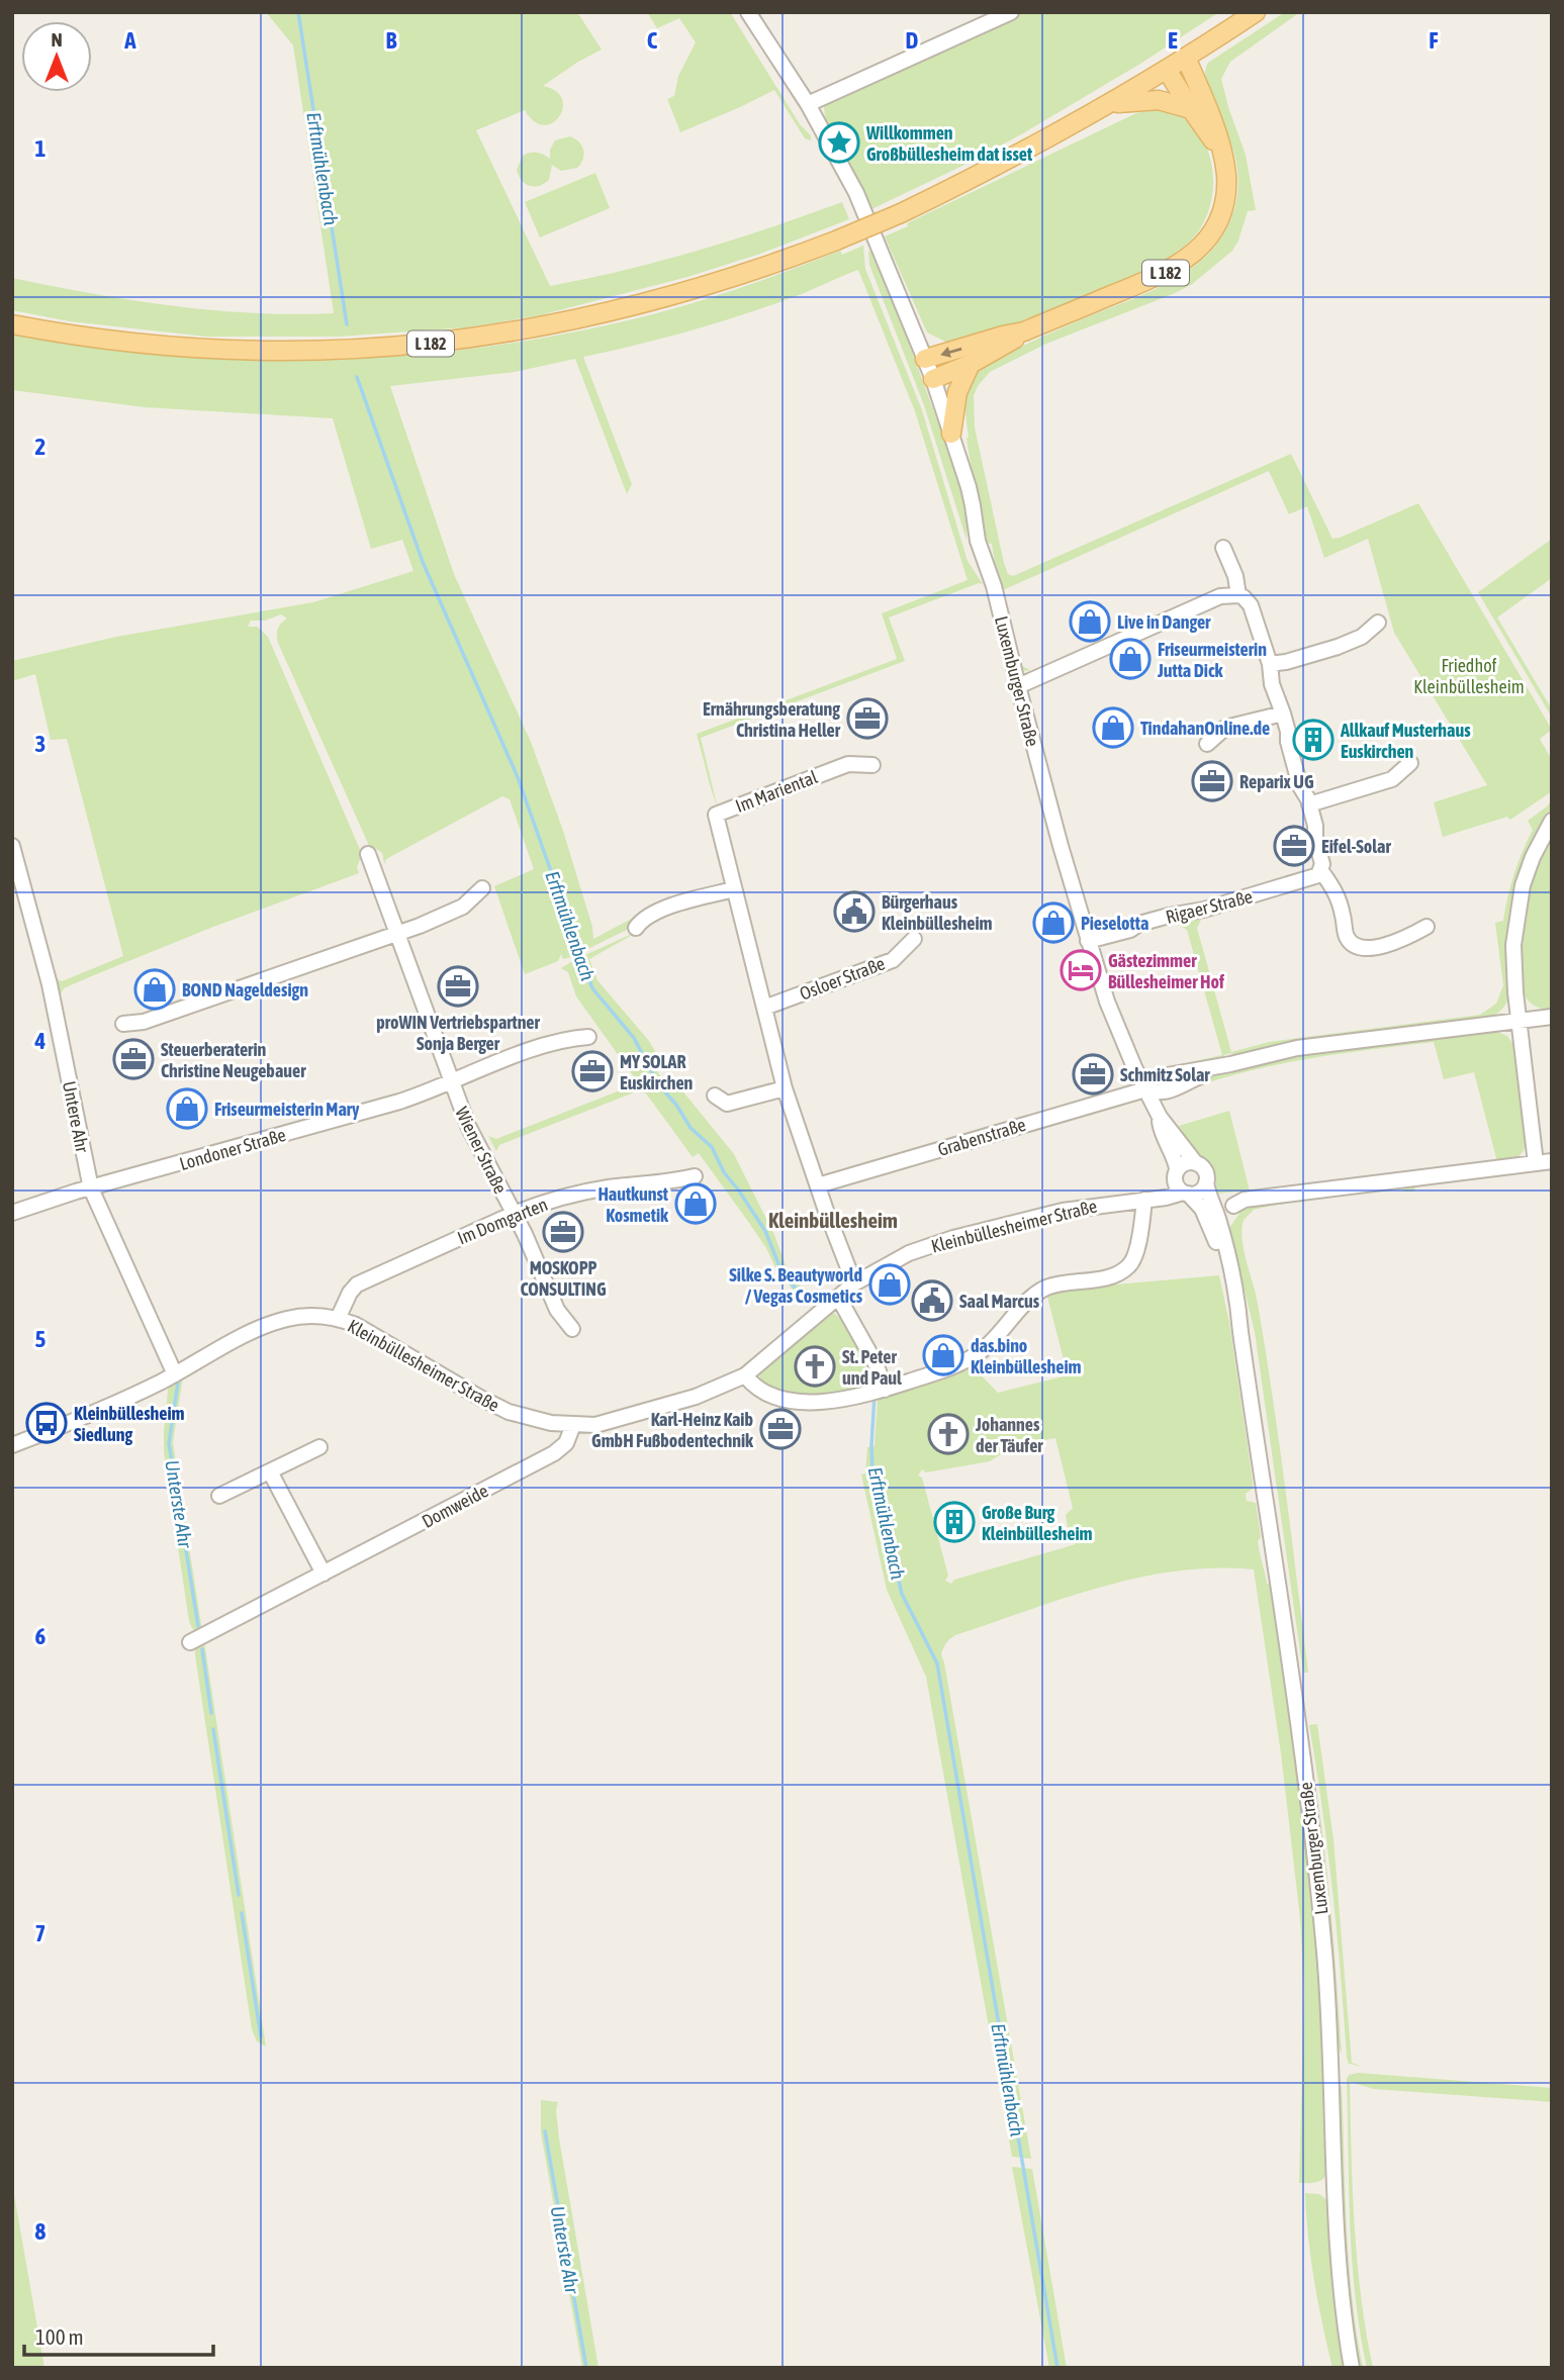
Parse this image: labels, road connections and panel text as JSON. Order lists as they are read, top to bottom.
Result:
{
  "streets": {
    "main road": ["L 182"],
    "street": [
      "Luxemburger Straße",
      "Im Mariental",
      "Rigaer Straße",
      "Osloer Straße",
      "Untere Ahr",
      "Grabenstraße",
      "Londoner Straße",
      "Wiener Straße",
      "Im Domgarten",
      "Kleinbüllesheimer Straße",
      "Domweide"
    ]
  },
  "crossings": [
    ["L 182", "Luxemburger Straße"],
    ["Luxemburger Straße", "Rigaer Straße"],
    ["Luxemburger Straße", "Grabenstraße"],
    ["Luxemburger Straße", "Kleinbüllesheimer Straße"],
    ["Im Mariental", "Osloer Straße"],
    ["Im Mariental", "Grabenstraße"],
    ["Im Mariental", "Kleinbüllesheimer Straße"],
    ["Untere Ahr", "Londoner Straße"],
    ["Untere Ahr", "Kleinbüllesheimer Straße"],
    ["Londoner Straße", "Wiener Straße"],
    ["Wiener Straße", "Im Domgarten"],
    ["Im Domgarten", "Kleinbüllesheimer Straße"],
    ["Kleinbüllesheimer Straße", "Domweide"]
  ],
  "districts": ["Kleinbüllesheim"],
  "water": ["Erftmühlenbach", "Unterste Ahr"],
  "parks": ["Friedhof Kleinbüllesheim"],
  "places": {
    "place": ["Willkommen Großbüllesheim dat isset"],
    "shop": [
      "Live in Danger",
      "Friseurmeisterin Jutta Dick",
      "TindahanOnline.de",
      "Pieselotta",
      "BOND Nageldesign",
      "Friseurmeisterin Mary",
      "Hautkunst Kosmetik",
      "Silke S. Beautyworld / Vegas Cosmetics",
      "das.bino Kleinbüllesheim"
    ],
    "office": [
      "Ernährungsberatung Christina Heller",
      "Reparix UG",
      "Eifel-Solar",
      "proWIN Vertriebspartner Sonja Berger",
      "Steuerberaterin Christine Neugebauer",
      "MY SOLAR Euskirchen",
      "Schmitz Solar",
      "MOSKOPP CONSULTING",
      "Karl-Heinz Kaib GmbH Fußbodentechnik"
    ],
    "building": ["Allkauf Musterhaus Euskirchen", "Große Burg Kleinbüllesheim"],
    "public building": ["Bürgerhaus Kleinbüllesheim", "Saal Marcus"],
    "hotel": ["Gästezimmer Büllesheimer Hof"],
    "church": ["St. Peter und Paul", "Johannes der Täufer"],
    "bus stop": ["Kleinbüllesheim Siedlung"]
  },
  "scale_bar": "100 m",
  "north": "top",
  "grid": {
    "columns": [
      "A",
      "B",
      "C",
      "D",
      "E",
      "F"
    ],
    "rows": [
      "1",
      "2",
      "3",
      "4",
      "5",
      "6",
      "7",
      "8"
    ]
  }
}
